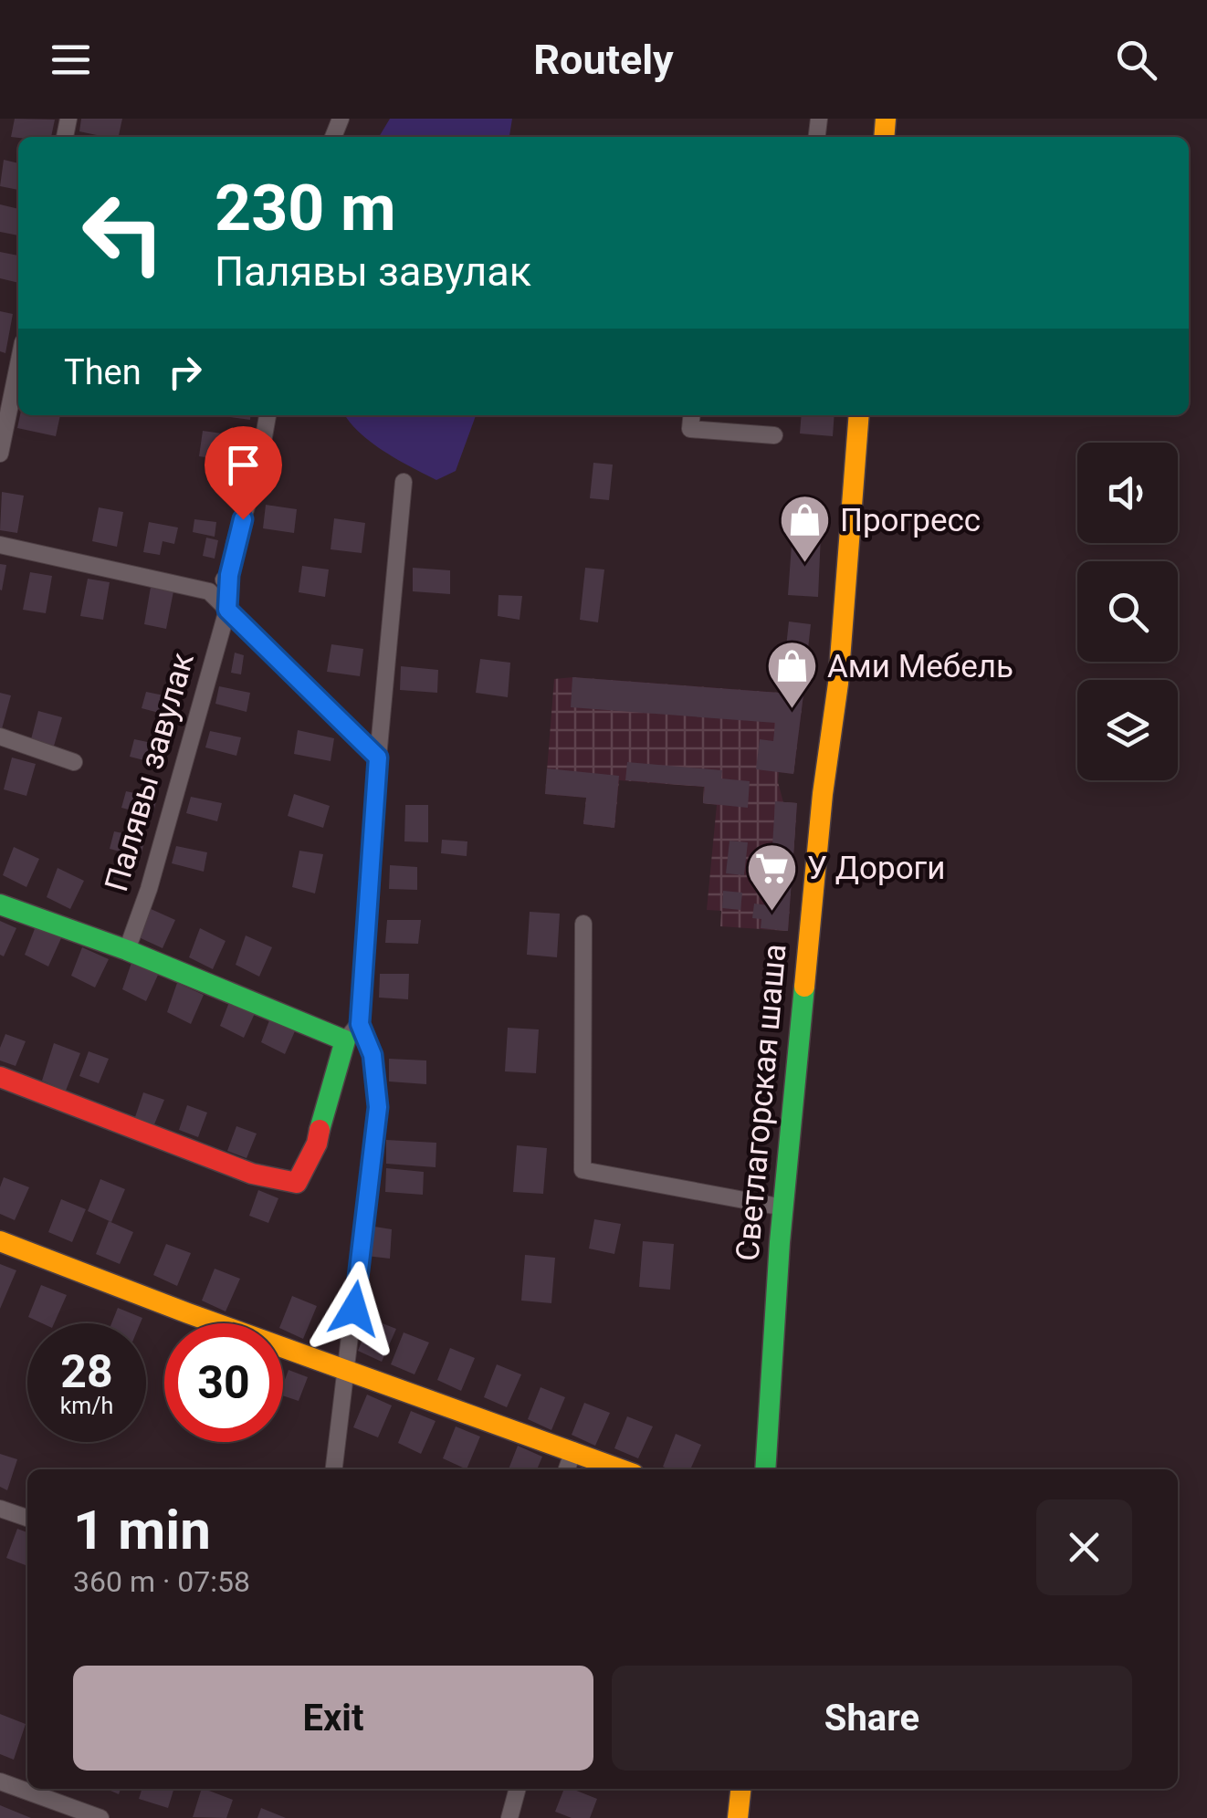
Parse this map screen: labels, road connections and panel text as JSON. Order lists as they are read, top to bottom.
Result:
{
  "streets": {
    "street": ["Палявы завулак", "Светлагорская шаша"]
  },
  "places": {
    "shop": ["Прогресс", "Ами Мебель"],
    "supermarket": ["У Дороги"]
  },
  "page": {
    "header": "Routely",
    "turn": ["230 m", "Палявы завулак"],
    "then": "Then",
    "speed": "28 km/h",
    "limit": "30",
    "heading": ["1 min", "360 m · 07:58"],
    "buttons": ["Exit", "Share"]
  }
}
